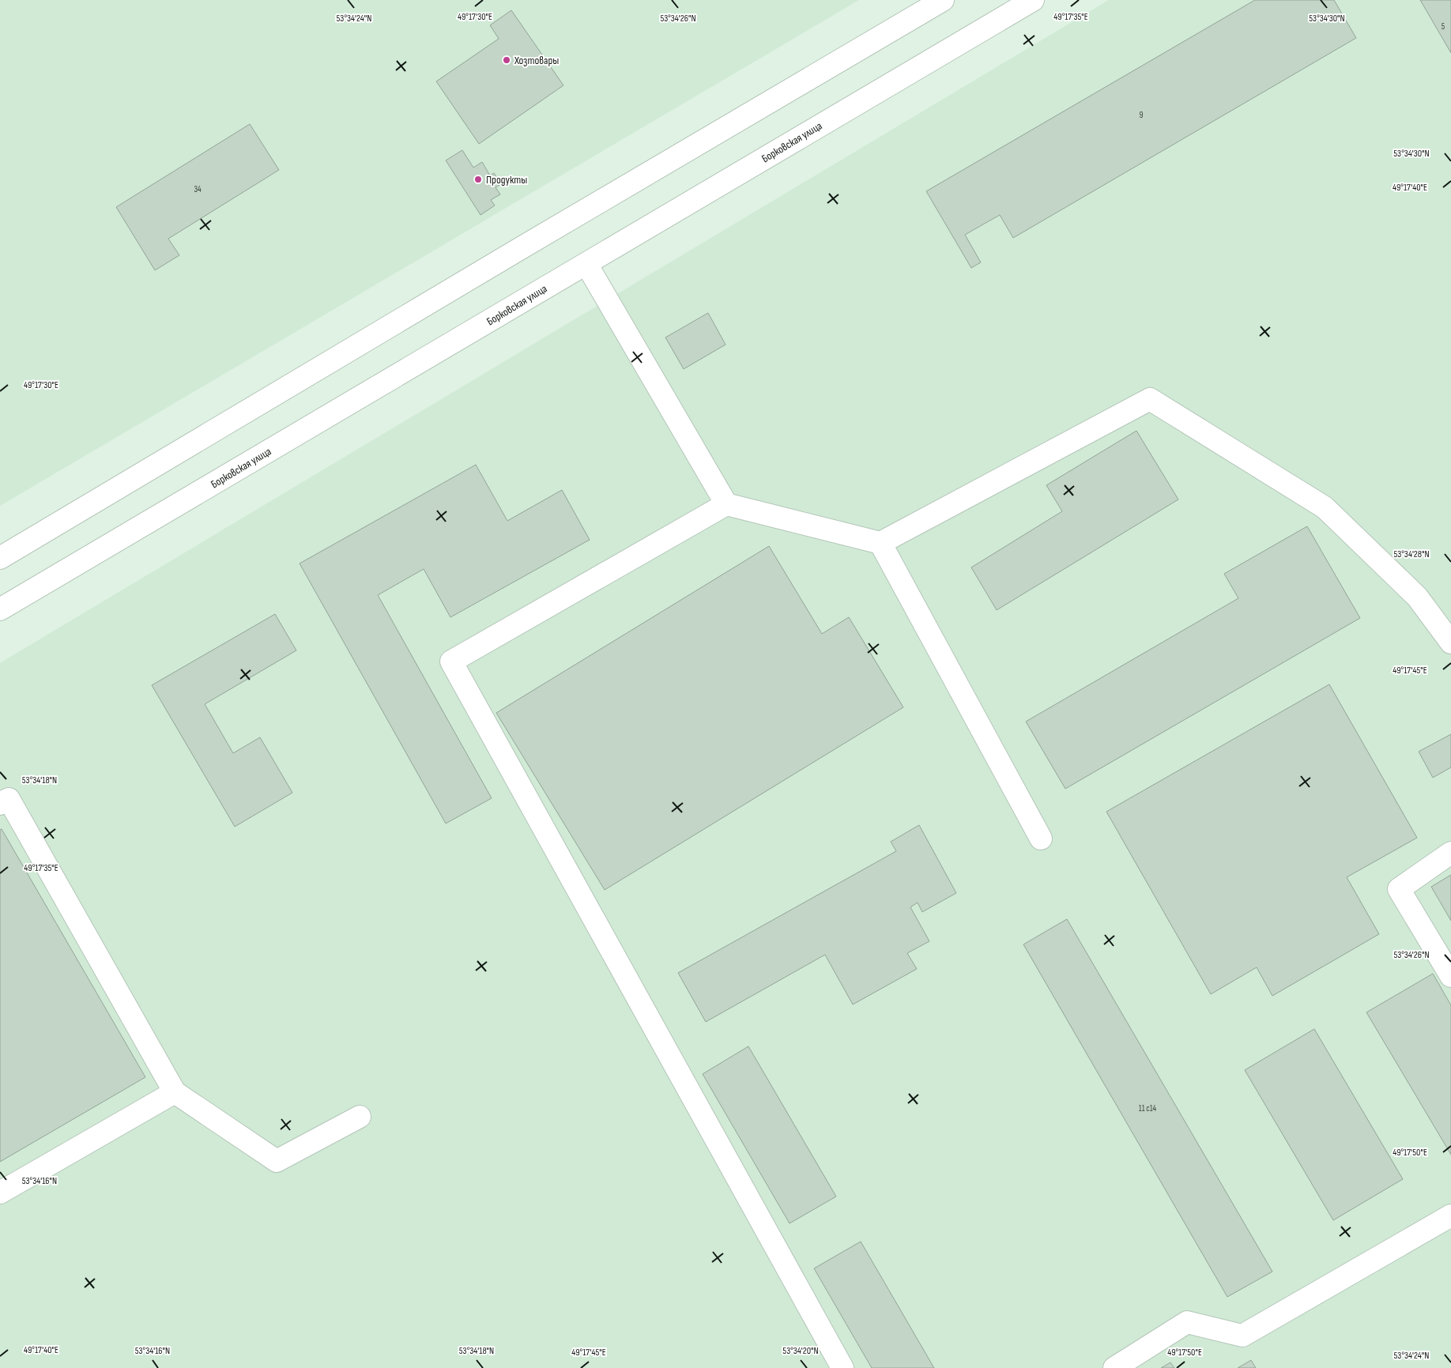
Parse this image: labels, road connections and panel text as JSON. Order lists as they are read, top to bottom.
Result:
{
  "streets": {
    "main road": ["Борковская улица"]
  },
  "places": ["Хозтовары", "Продукты"],
  "house_numbers": [
    "5",
    "9",
    "34",
    "11 с14"
  ],
  "coordinates": [
    "49°17'30\"E",
    "49°17'35\"E",
    "53°34'24\"N",
    "53°34'30\"N",
    "53°34'26\"N",
    "49°17'40\"E",
    "53°34'28\"N",
    "49°17'45\"E",
    "53°34'18\"N",
    "49°17'50\"E",
    "53°34'16\"N",
    "53°34'20\"N"
  ]
}
